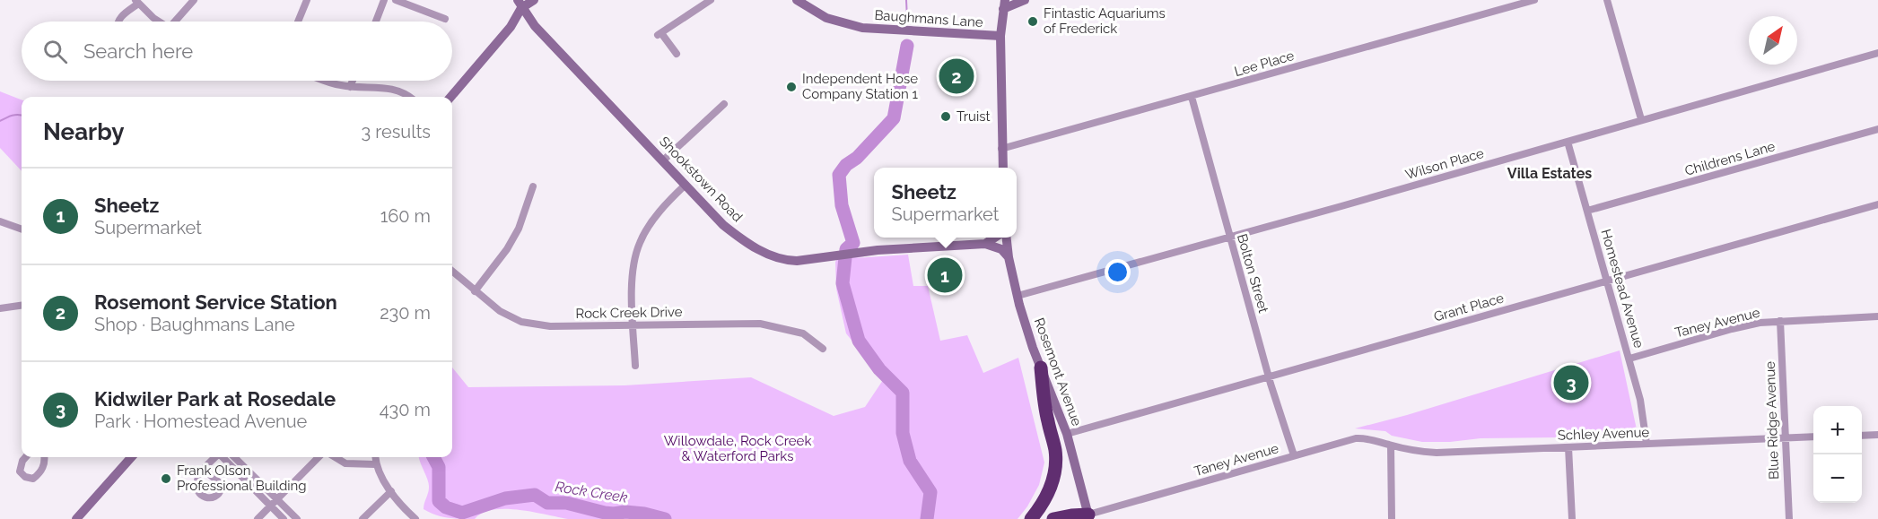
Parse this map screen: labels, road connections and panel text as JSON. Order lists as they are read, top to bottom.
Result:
{
  "streets": {
    "main road": ["Baughmans Lane", "Shookstown Road", "Rosemont Avenue"],
    "street": [
      "Lee Place",
      "Childrens Lane",
      "Wilson Place",
      "Bolton Street",
      "Homestead Avenue",
      "Grant Place",
      "Rock Creek Drive",
      "Taney Avenue",
      "Blue Ridge Avenue",
      "Schley Avenue"
    ]
  },
  "crossings": [
    ["Lee Place", "Bolton Street"],
    ["Childrens Lane", "Homestead Avenue"],
    ["Wilson Place", "Bolton Street"],
    ["Wilson Place", "Homestead Avenue"],
    ["Wilson Place", "Rosemont Avenue"],
    ["Bolton Street", "Grant Place"],
    ["Bolton Street", "Taney Avenue"],
    ["Homestead Avenue", "Grant Place"],
    ["Homestead Avenue", "Taney Avenue"],
    ["Homestead Avenue", "Schley Avenue"],
    ["Grant Place", "Rosemont Avenue"],
    ["Taney Avenue", "Rosemont Avenue"],
    ["Taney Avenue", "Blue Ridge Avenue"],
    ["Taney Avenue", "Schley Avenue"],
    ["Blue Ridge Avenue", "Schley Avenue"]
  ],
  "districts": ["Villa Estates"],
  "water": ["Rock Creek"],
  "parks": ["Willowdale, Rock Creek & Waterford Parks"],
  "places": [
    "Fintastic Aquariums of Frederick",
    "Independent Hose Company Station 1",
    "Truist",
    "Frank Olson Professional Building"
  ],
  "north": "top right",
  "page": {
    "search": "Search here",
    "pins": ["2", "1", "3"],
    "heading": ["Nearby", "3 results"],
    "list": [
      {
        "mark": "1",
        "name": "Sheetz",
        "note": "Supermarket",
        "value": "160 m"
      },
      {
        "mark": "2",
        "name": "Rosemont Service Station",
        "note": "Shop · Baughmans Lane",
        "value": "230 m"
      },
      {
        "mark": "3",
        "name": "Kidwiler Park at Rosedale",
        "note": "Park · Homestead Avenue",
        "value": "430 m"
      }
    ],
    "popup": ["Sheetz", "Supermarket"],
    "map_buttons": ["+", "−"]
  }
}
